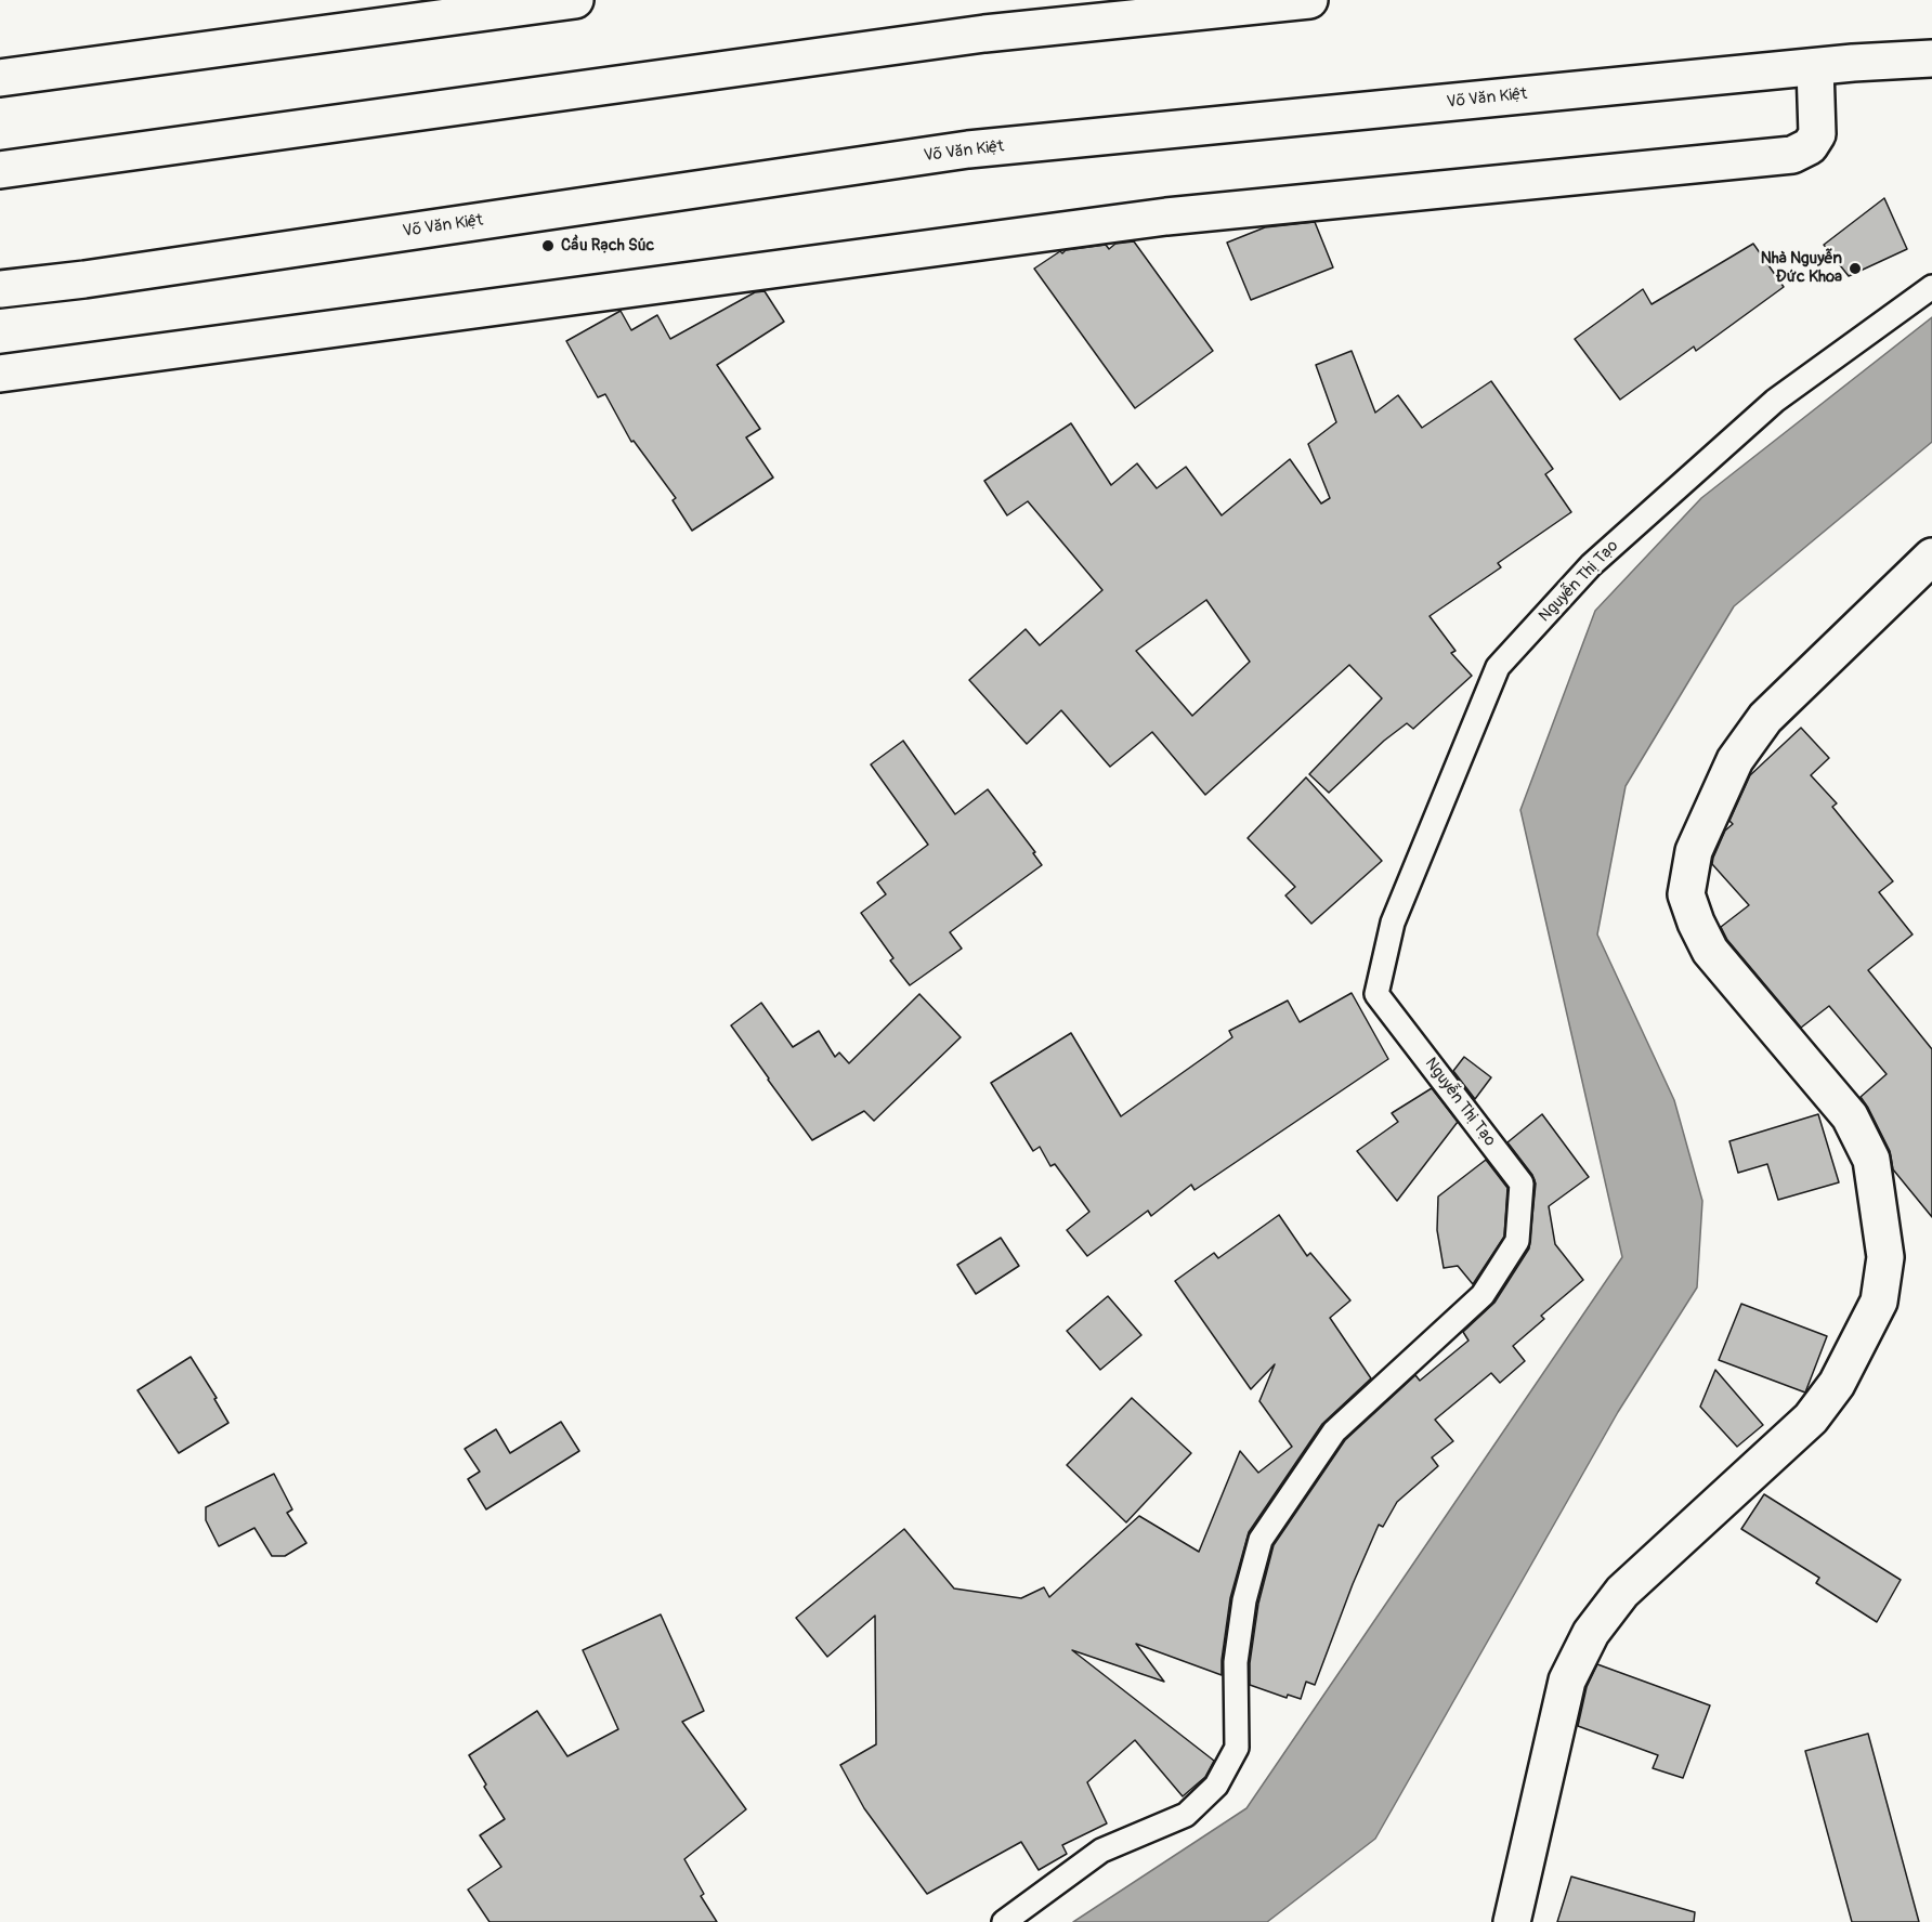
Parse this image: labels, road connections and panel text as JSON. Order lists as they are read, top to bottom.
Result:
{
  "streets": {
    "street": ["Võ Văn Kiệt"],
    "lane": ["Nguyễn Thị Tạo"]
  },
  "places": ["Cầu Rạch Súc", "Nhà Nguyễn Đức Khoa"]
}
